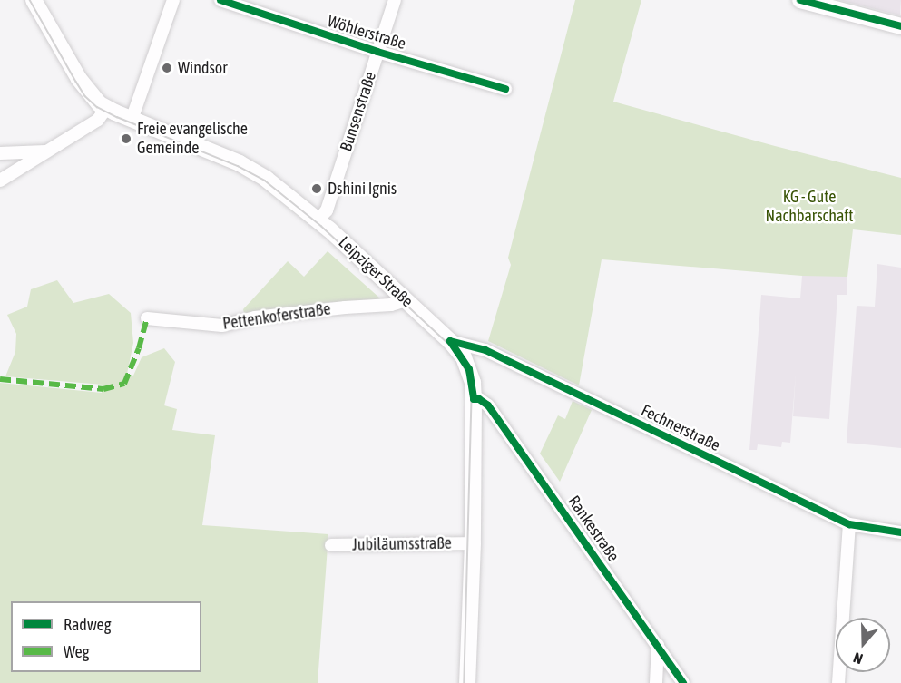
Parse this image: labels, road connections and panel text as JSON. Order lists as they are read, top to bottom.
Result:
{
  "streets": {
    "main road": ["Leipziger Straße"],
    "street": [
      "Wöhlerstraße",
      "Bunsenstraße",
      "Pettenkoferstraße",
      "Fechnerstraße",
      "Rankestraße",
      "Jubiläumsstraße"
    ]
  },
  "crossings": [
    ["Wöhlerstraße", "Bunsenstraße"],
    ["Bunsenstraße", "Leipziger Straße"],
    ["Leipziger Straße", "Pettenkoferstraße"],
    ["Leipziger Straße", "Fechnerstraße"],
    ["Leipziger Straße", "Rankestraße"],
    ["Leipziger Straße", "Jubiläumsstraße"]
  ],
  "parks": ["KG - Gute Nachbarschaft"],
  "places": ["Windsor", "Freie evangelische Gemeinde", "Dshini Ignis"],
  "legend": ["Radweg", "Weg"],
  "north": "bottom"
}
